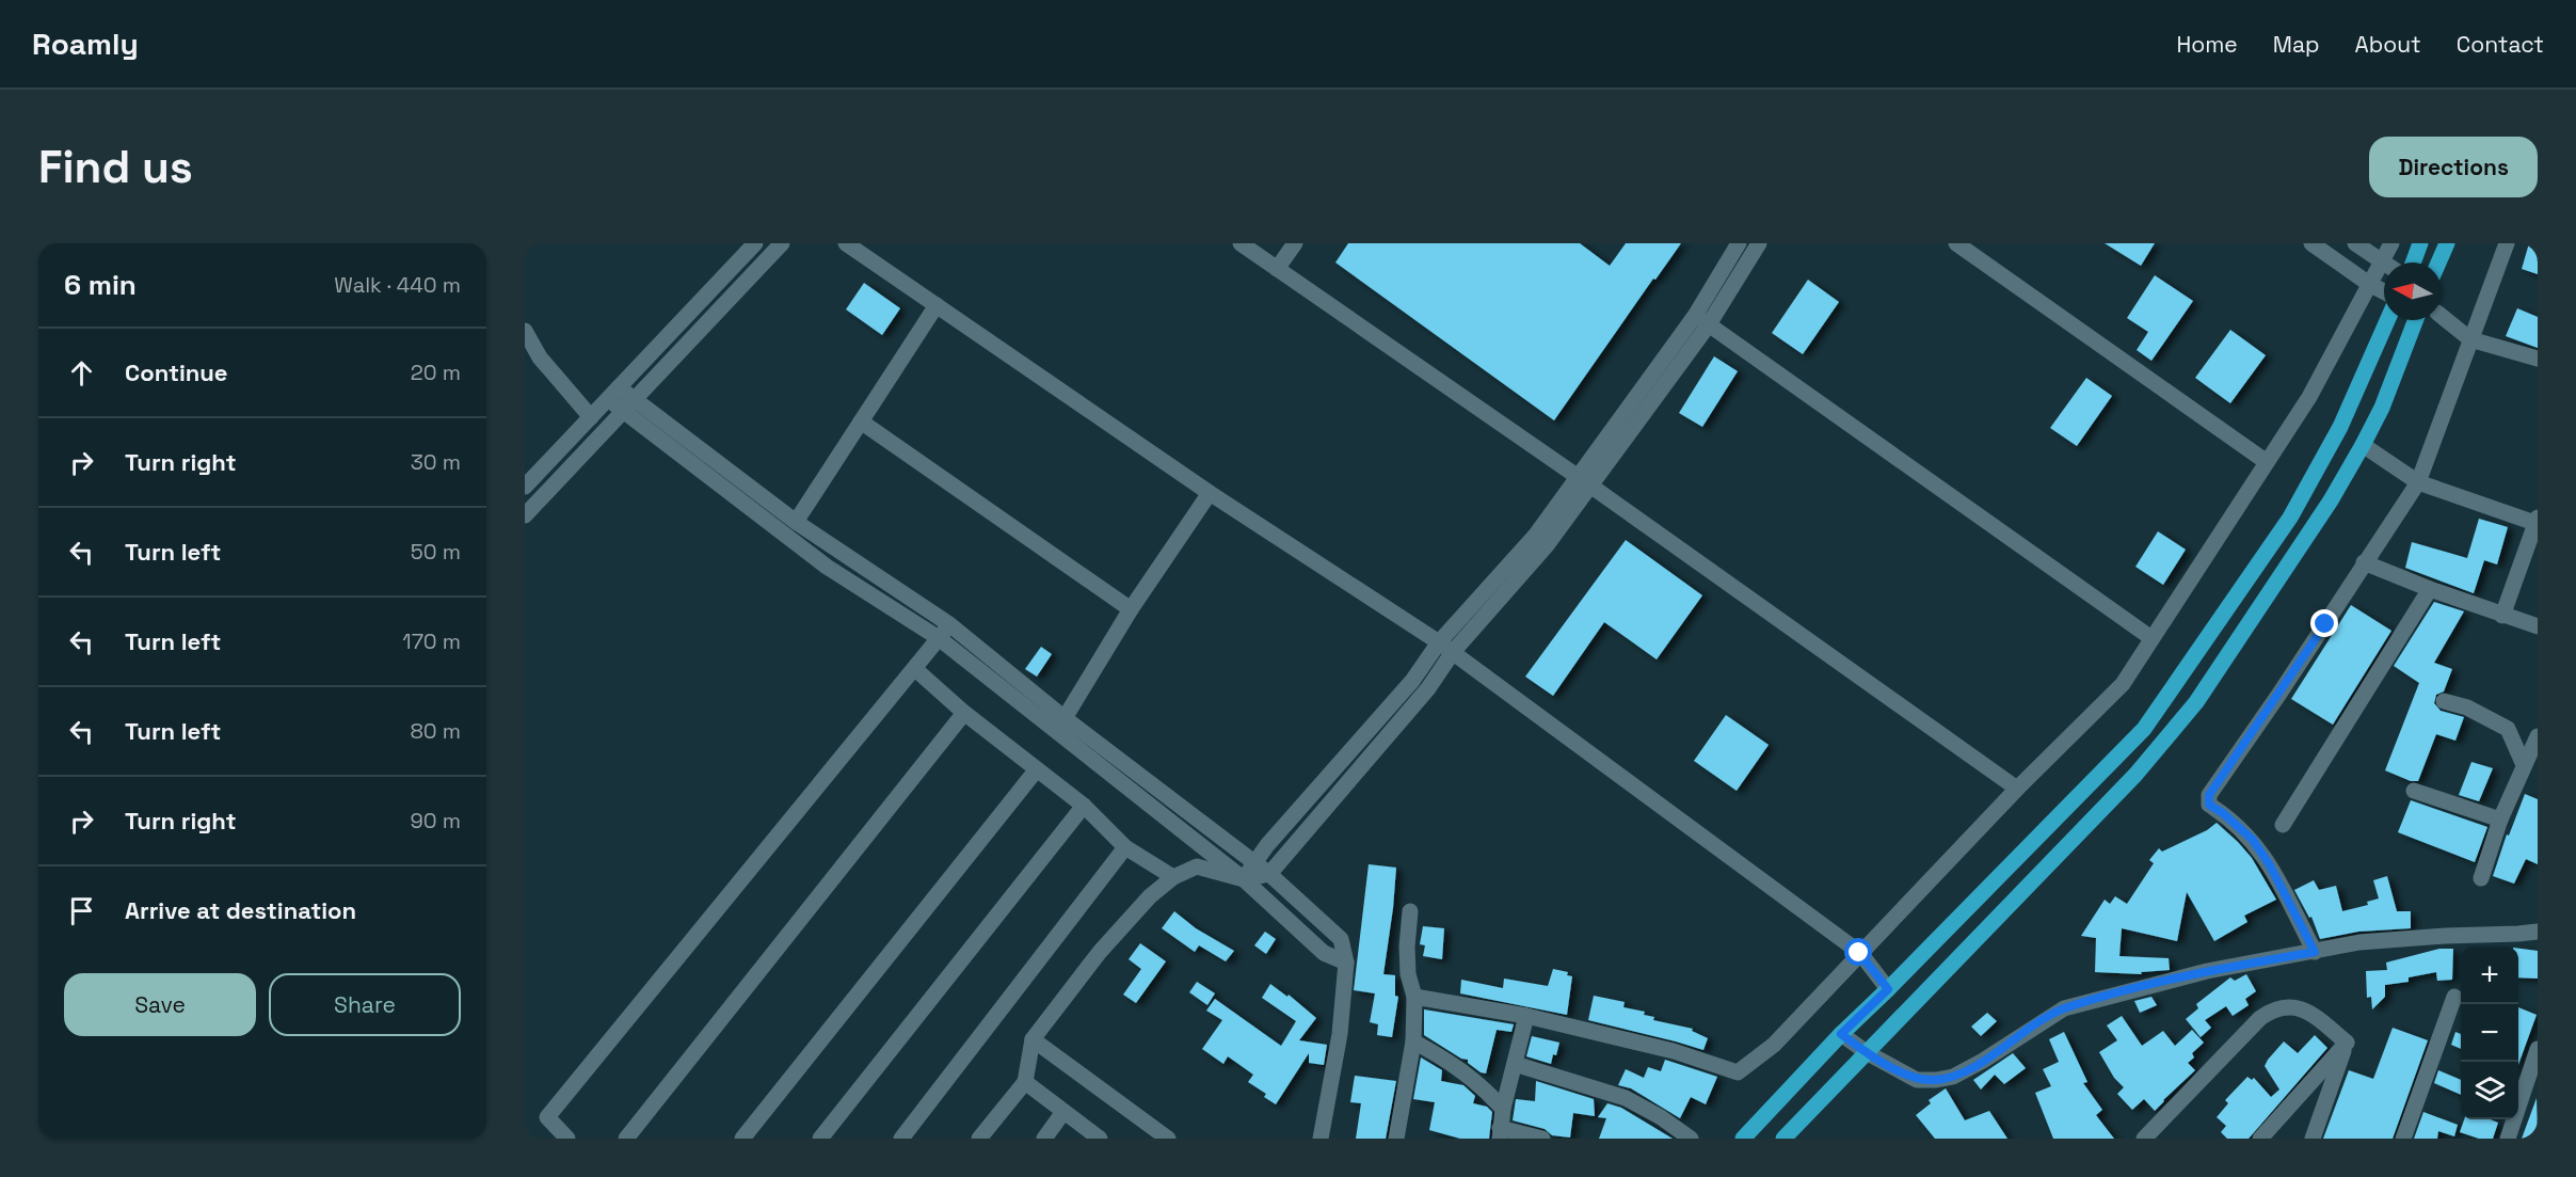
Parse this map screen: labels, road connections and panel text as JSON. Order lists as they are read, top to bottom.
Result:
{
  "north": "left",
  "page": {
    "header": "Roamly",
    "nav": [
      "Home",
      "Map",
      "About",
      "Contact"
    ],
    "buttons": [
      "Directions",
      ["Save", "Share"]
    ],
    "title": "Find us",
    "heading": ["6 min", "Walk · 440 m"],
    "list": [
      ["Continue", "20 m"],
      ["Turn right", "30 m"],
      ["Turn left", "50 m"],
      ["Turn left", "170 m"],
      ["Turn left", "80 m"],
      ["Turn right", "90 m"],
      "Arrive at destination"
    ],
    "map_buttons": ["+", "−"]
  }
}
